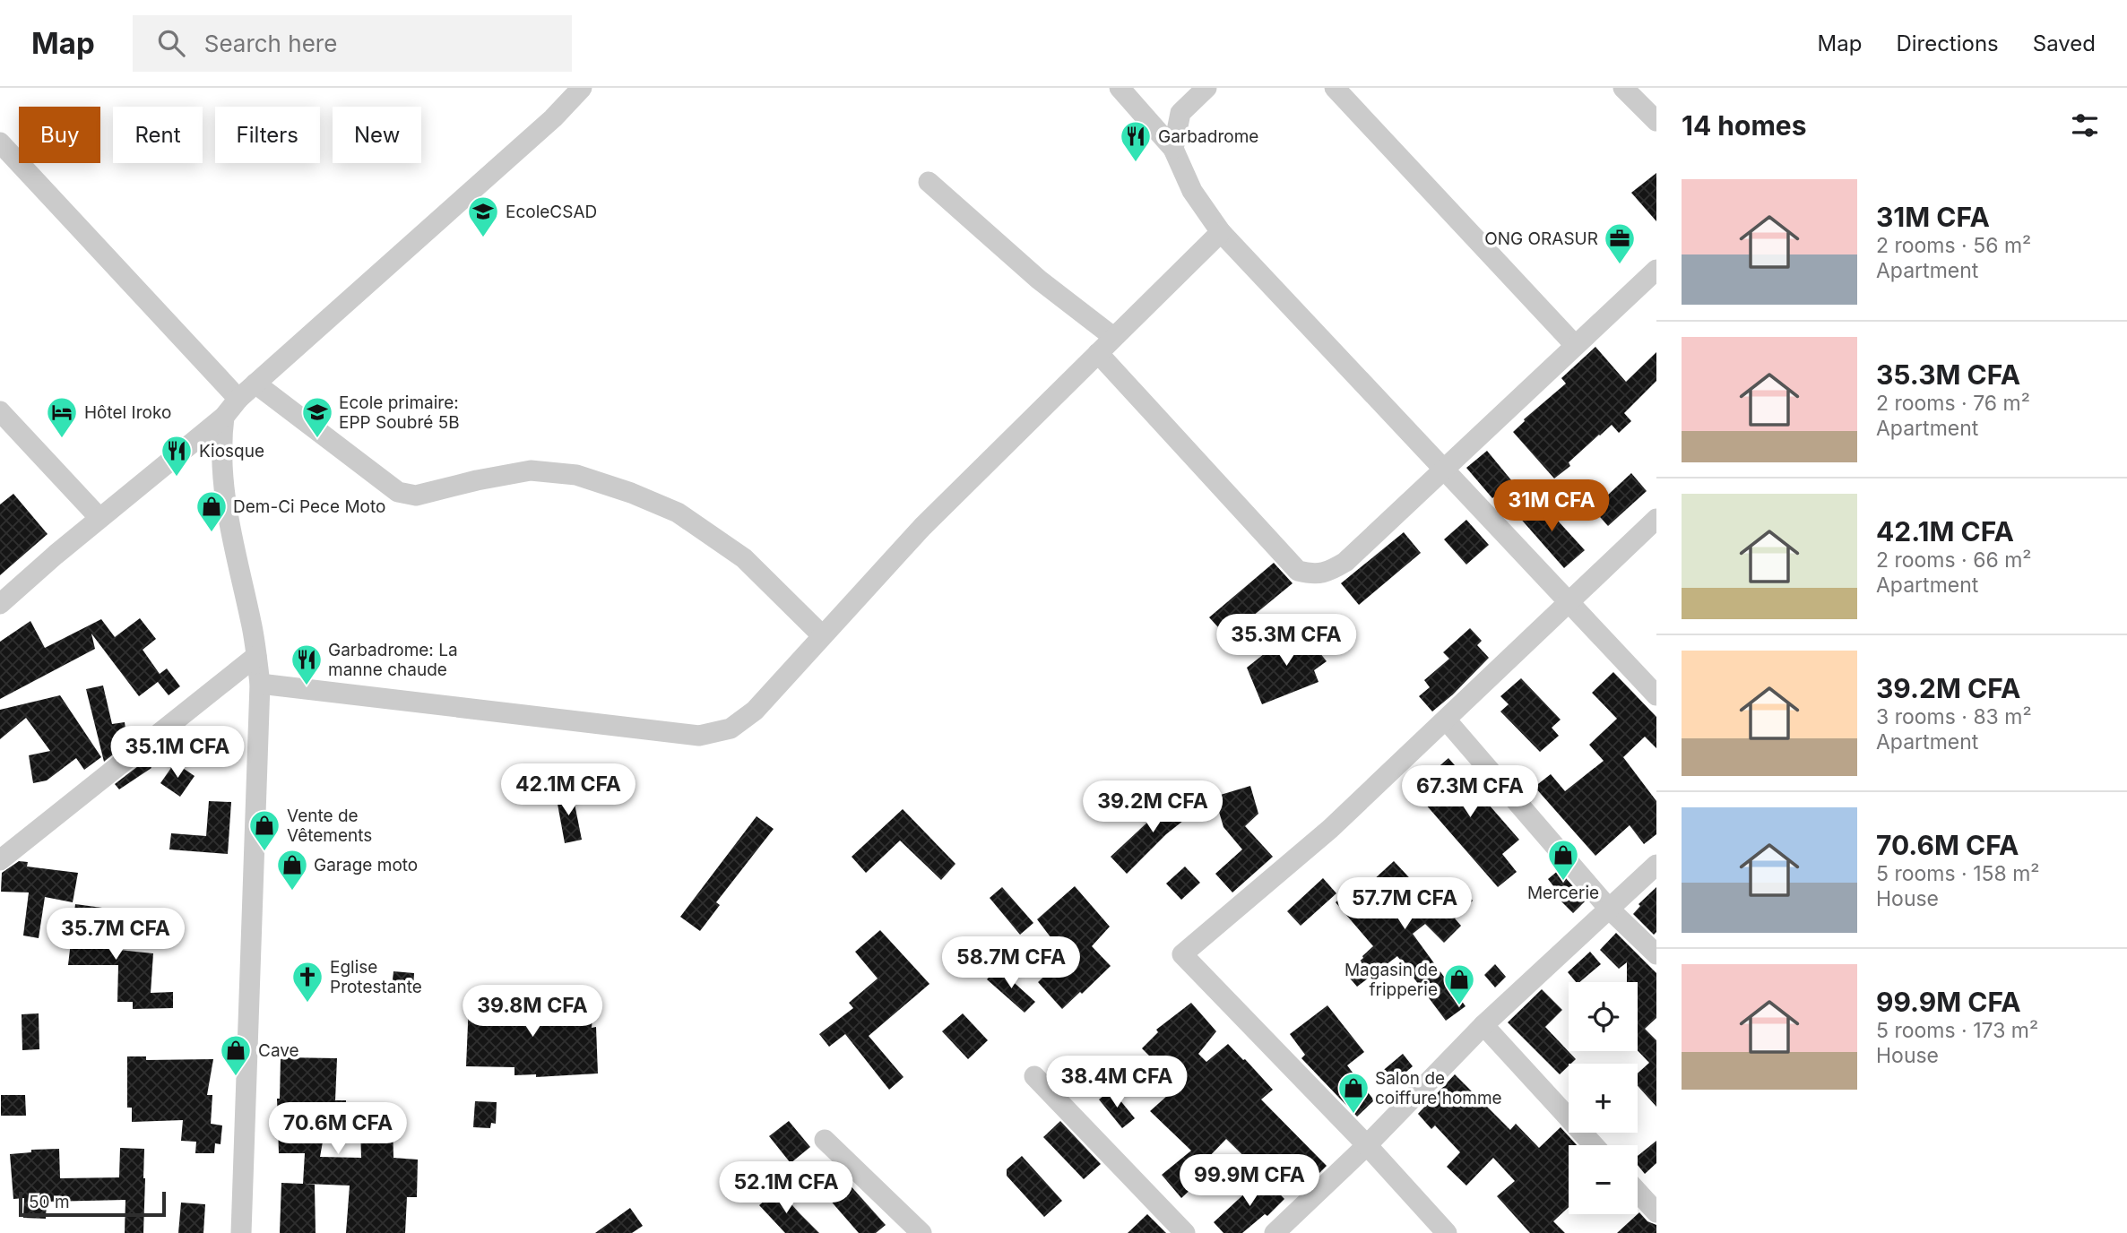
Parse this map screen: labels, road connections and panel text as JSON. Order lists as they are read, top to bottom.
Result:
{
  "places": {
    "restaurant": ["Garbadrome", "Kiosque", "Garbadrome: La manne chaude"],
    "school or university": ["EcoleCSAD", "Ecole primaire: EPP Soubré 5B"],
    "office": ["ONG ORASUR"],
    "hotel": ["Hôtel Iroko"],
    "shop": [
      "Dem-Ci Pece Moto",
      "Vente de Vêtements",
      "Mercerie",
      "Garage moto",
      "Magasin de fripperie",
      "Cave",
      "Salon de coiffure homme"
    ],
    "church": ["Eglise Protestante"]
  },
  "scale_bar": "50 m",
  "page": {
    "header": "Map",
    "search": "Search here",
    "nav": ["Map", "Directions", "Saved"],
    "heading": "14 homes",
    "chip": [
      "Buy",
      "Rent",
      "Filters",
      "New"
    ],
    "list": [
      {
        "name": "31M CFA",
        "note": "2 rooms · 56 m² · Apartment"
      },
      {
        "name": "35.3M CFA",
        "note": "2 rooms · 76 m² · Apartment"
      },
      {
        "name": "42.1M CFA",
        "note": "2 rooms · 66 m² · Apartment"
      },
      {
        "name": "39.2M CFA",
        "note": "3 rooms · 83 m² · Apartment"
      },
      {
        "name": "70.6M CFA",
        "note": "5 rooms · 158 m² · House"
      },
      {
        "name": "99.9M CFA",
        "note": "5 rooms · 173 m² · House"
      }
    ],
    "price": [
      "31M CFA",
      "35.3M CFA",
      "35.1M CFA",
      "42.1M CFA",
      "67.3M CFA",
      "39.2M CFA",
      "57.7M CFA",
      "35.7M CFA",
      "58.7M CFA",
      "39.8M CFA",
      "38.4M CFA",
      "70.6M CFA",
      "99.9M CFA",
      "52.1M CFA"
    ],
    "map_buttons": ["+", "−"],
    "scale": "50 m"
  }
}
